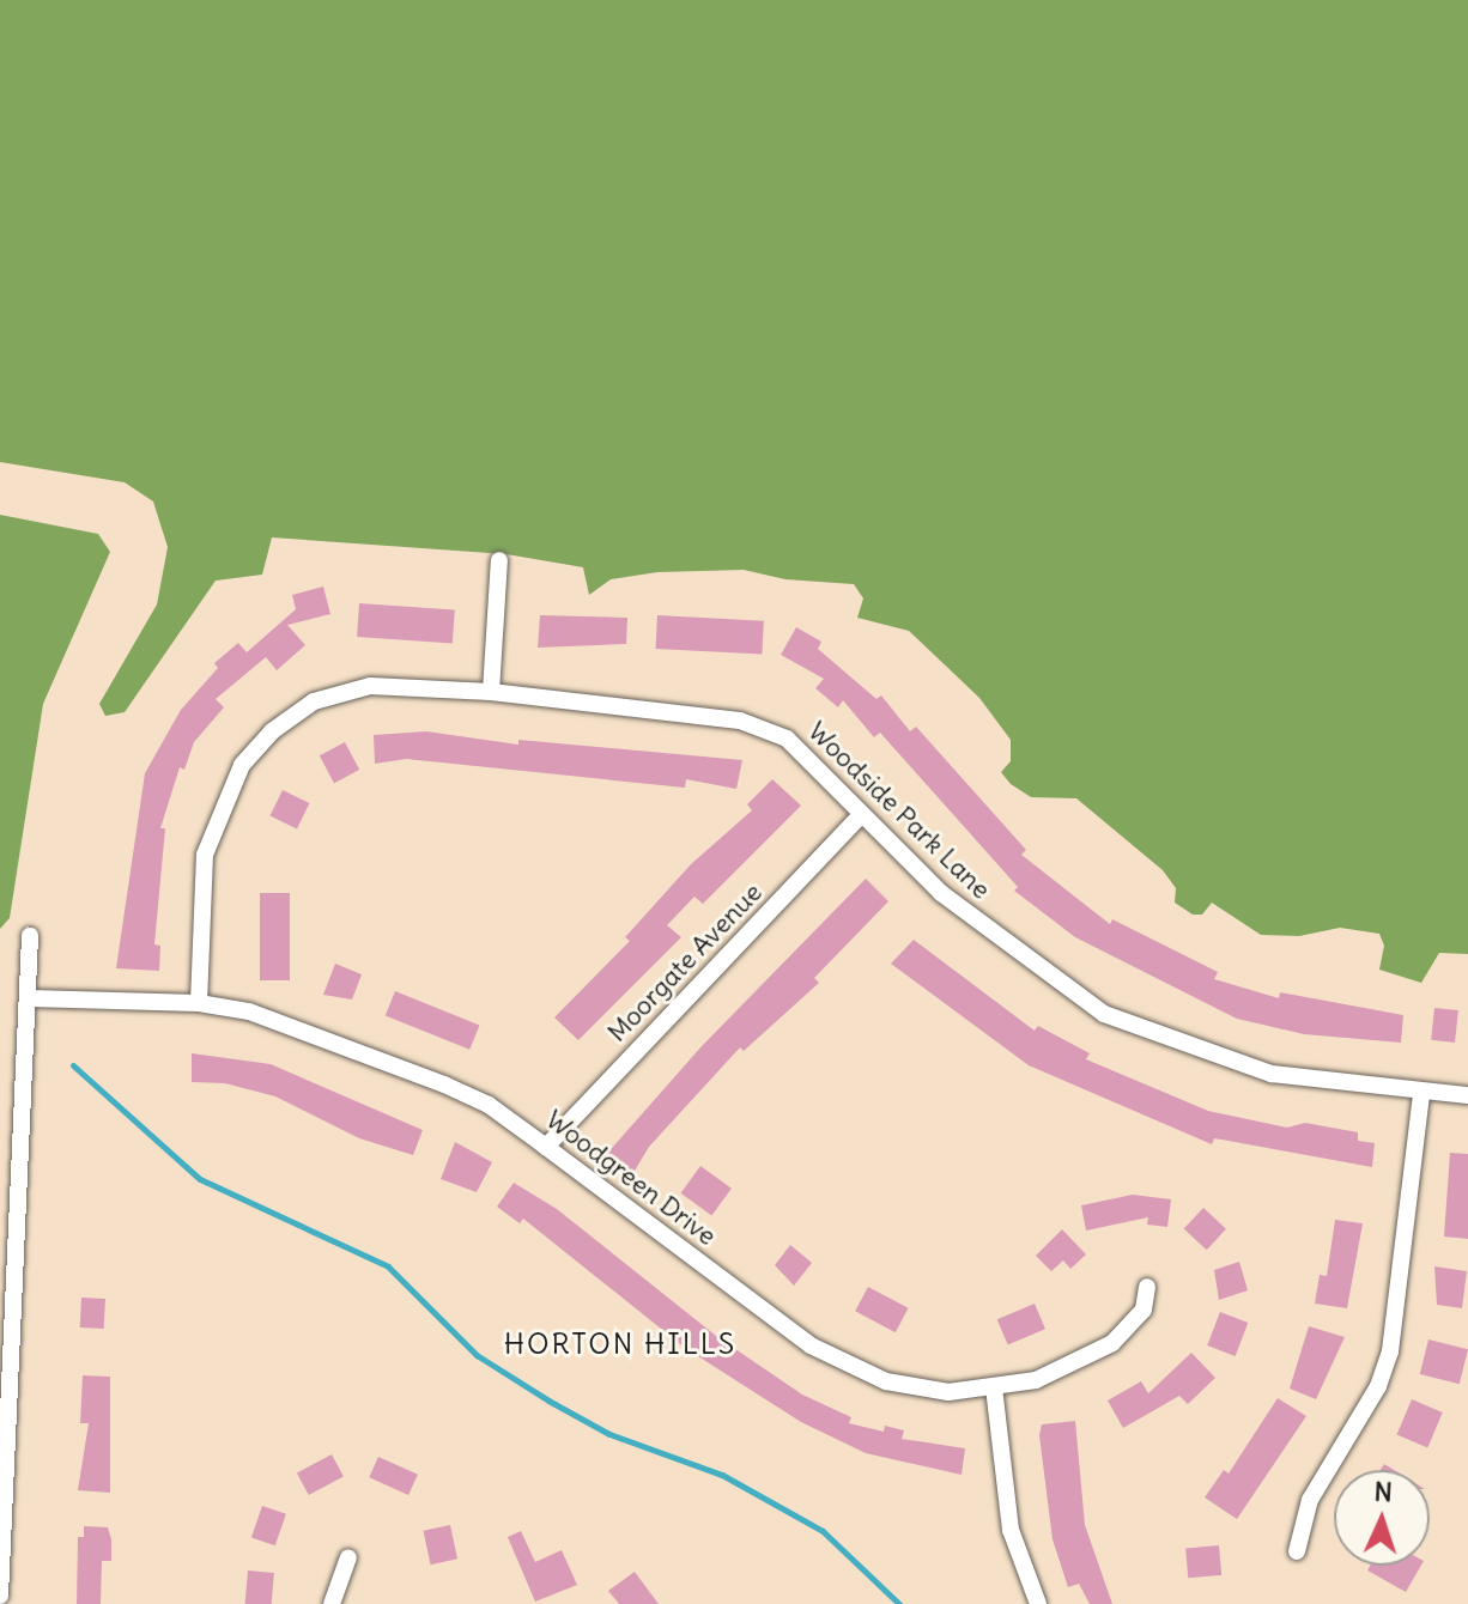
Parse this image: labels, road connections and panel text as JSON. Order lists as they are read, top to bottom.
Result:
{
  "streets": {
    "street": ["Woodside Park Lane", "Moorgate Avenue", "Woodgreen Drive"]
  },
  "crossings": [
    ["Woodside Park Lane", "Moorgate Avenue"],
    ["Woodside Park Lane", "Woodgreen Drive"],
    ["Moorgate Avenue", "Woodgreen Drive"]
  ],
  "districts": ["HORTON HILLS"],
  "north": "top"
}
